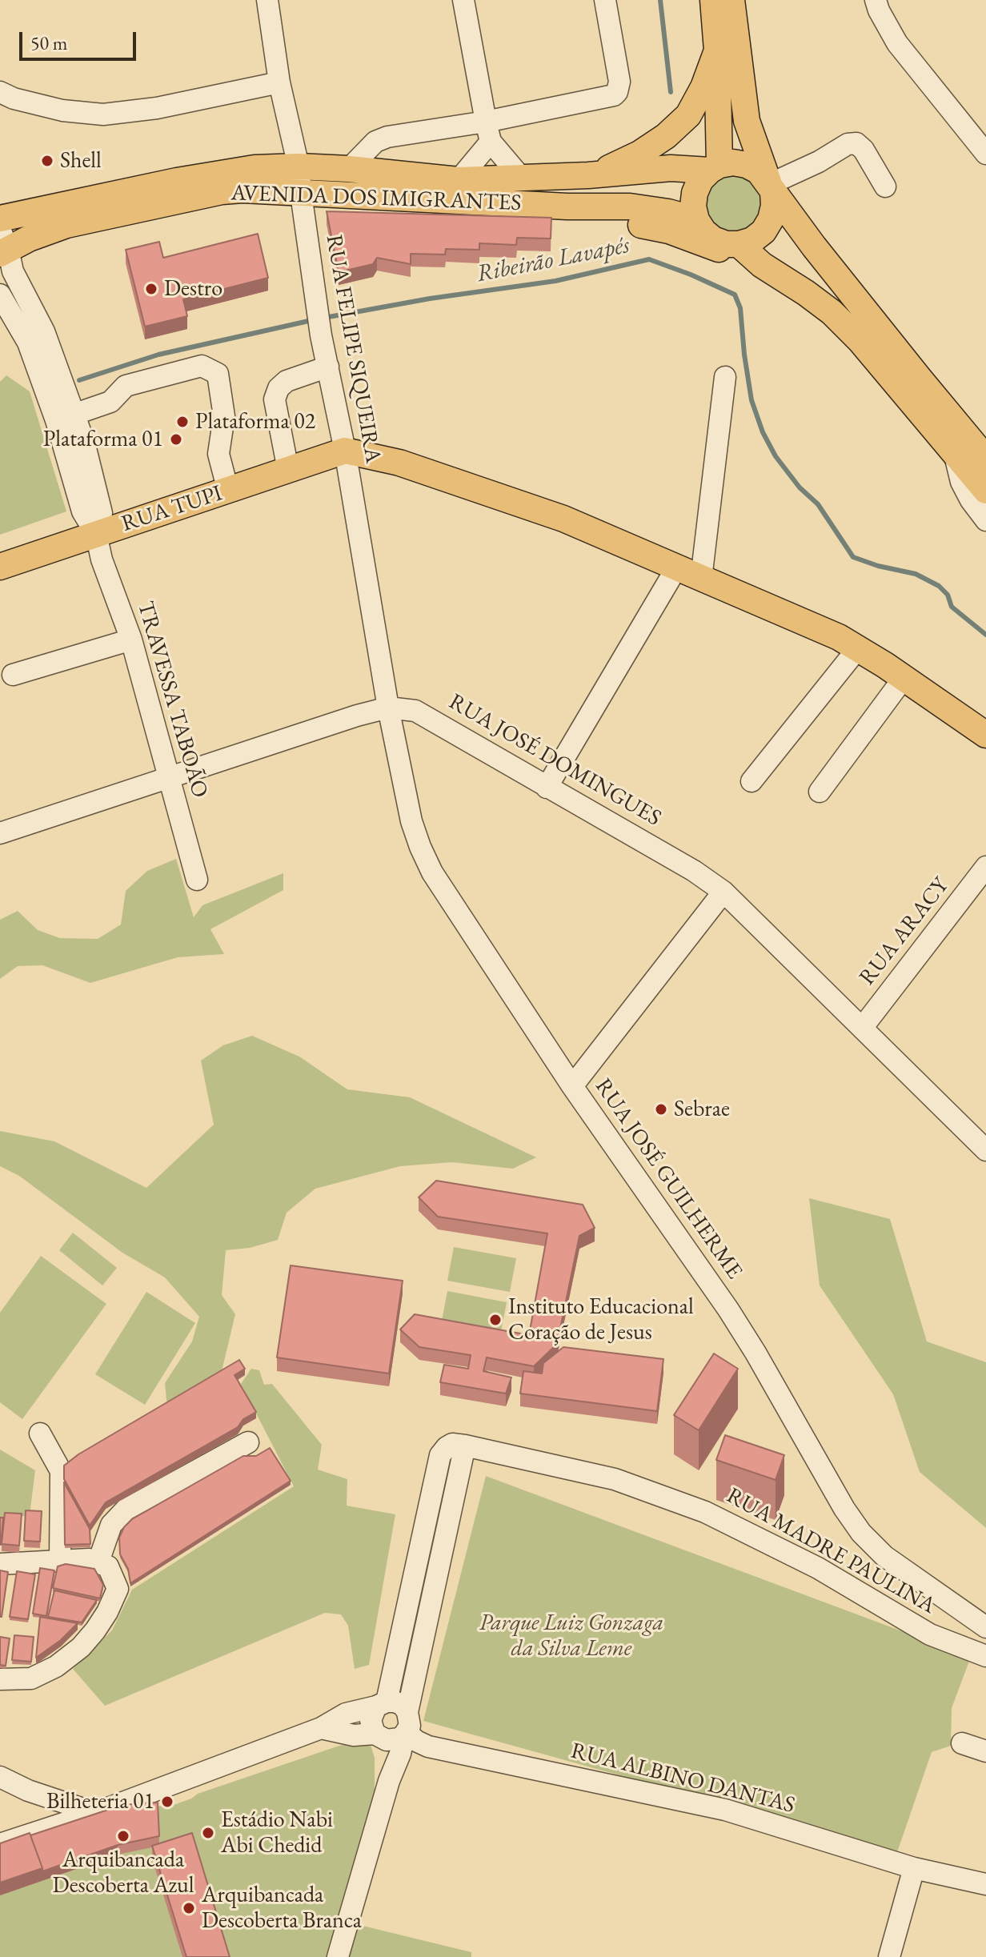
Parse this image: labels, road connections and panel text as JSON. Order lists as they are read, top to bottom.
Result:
{
  "streets": {
    "main road": ["AVENIDA DOS IMIGRANTES", "RUA TUPI"],
    "street": [
      "RUA FELIPE SIQUEIRA",
      "TRAVESSA TABOÃO",
      "RUA JOSÉ DOMINGUES",
      "RUA ARACY",
      "RUA JOSÉ GUILHERME",
      "RUA MADRE PAULINA",
      "RUA ALBINO DANTAS"
    ]
  },
  "crossings": [
    ["AVENIDA DOS IMIGRANTES", "RUA FELIPE SIQUEIRA"],
    ["RUA FELIPE SIQUEIRA", "RUA TUPI"],
    ["RUA FELIPE SIQUEIRA", "RUA JOSÉ DOMINGUES"],
    ["RUA FELIPE SIQUEIRA", "RUA JOSÉ GUILHERME"],
    ["RUA TUPI", "TRAVESSA TABOÃO"],
    ["TRAVESSA TABOÃO", "RUA JOSÉ DOMINGUES"],
    ["RUA JOSÉ DOMINGUES", "RUA ARACY"],
    ["RUA JOSÉ DOMINGUES", "RUA JOSÉ GUILHERME"]
  ],
  "water": ["Ribeirão Lavapés"],
  "parks": ["Parque Luiz Gonzaga da Silva Leme"],
  "places": [
    "Shell",
    "Destro",
    "Plataforma 02",
    "Plataforma 01",
    "Sebrae",
    "Instituto Educacional Coração de Jesus",
    "Bilheteria 01",
    "Estádio Nabi Abi Chedid",
    "Arquibancada Descoberta Azul",
    "Arquibancada Descoberta Branca"
  ],
  "scale_bar": "50 m"
}
